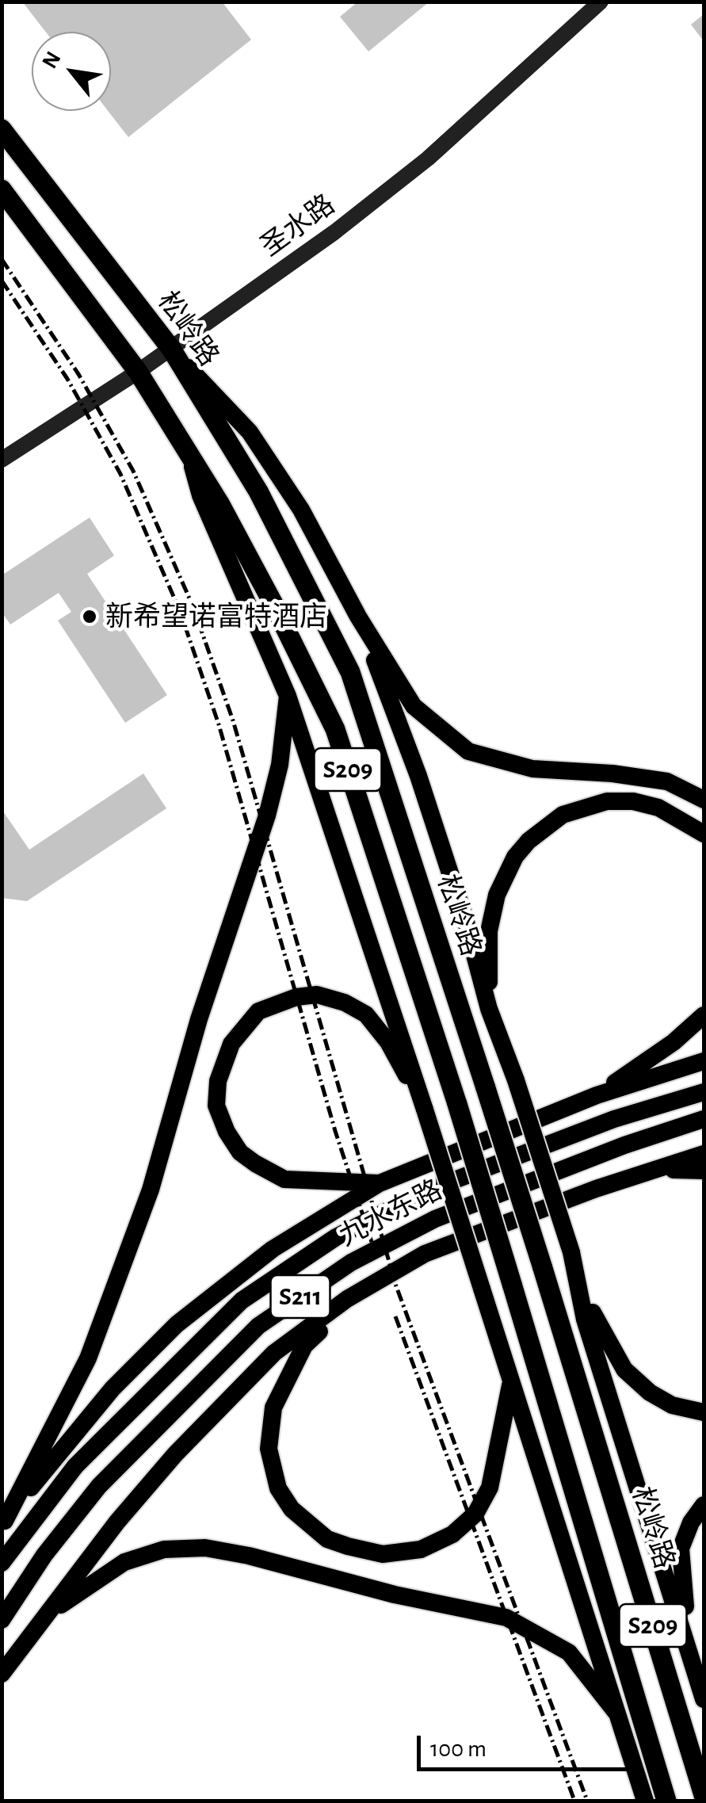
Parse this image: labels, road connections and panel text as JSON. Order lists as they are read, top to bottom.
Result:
{
  "streets": {
    "highway": ["松岭路", "S209"],
    "main road": ["九水东路", "S211"],
    "street": ["圣水路"]
  },
  "crossings": [
    ["圣水路", "松岭路"],
    ["圣水路", "S209"]
  ],
  "places": ["新希望诺富特酒店"],
  "scale_bar": "100 m",
  "north": "top left"
}
